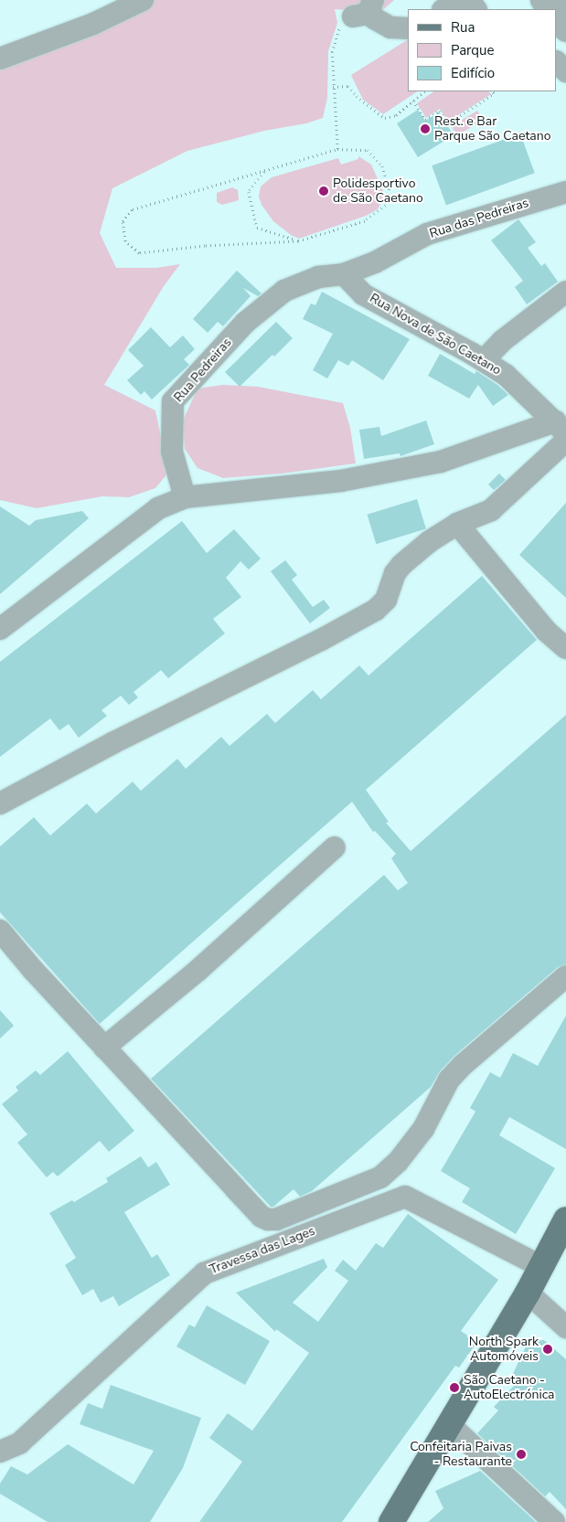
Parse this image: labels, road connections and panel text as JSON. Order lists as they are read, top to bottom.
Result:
{
  "streets": {
    "street": [
      "Rua das Pedreiras",
      "Rua Nova de São Caetano",
      "Rua Pedreiras",
      "Travessa das Lages"
    ]
  },
  "crossings": [
    ["Rua das Pedreiras", "Rua Nova de São Caetano"],
    ["Rua das Pedreiras", "Rua Pedreiras"],
    ["Rua Nova de São Caetano", "Rua Pedreiras"]
  ],
  "places": [
    "Rest. e Bar Parque São Caetano",
    "Polidesportivo de São Caetano",
    "North Spark Automóveis",
    "São Caetano - AutoElectrónica",
    "Confeitaria Paivas - Restaurante"
  ],
  "legend": ["Rua", "Parque", "Edifício"]
}
